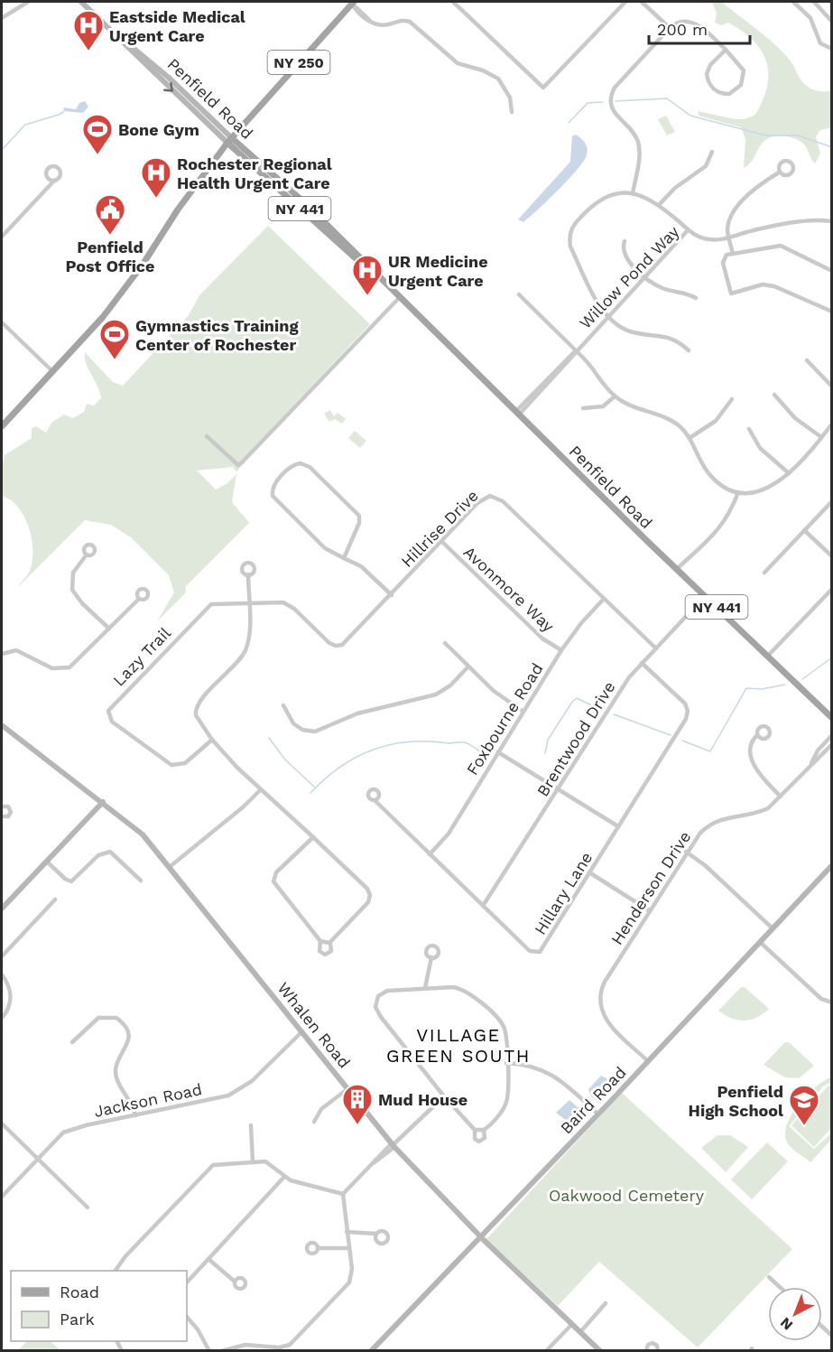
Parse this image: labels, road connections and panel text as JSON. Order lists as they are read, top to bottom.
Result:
{
  "streets": {
    "main road": ["NY 250", "Penfield Road", "NY 441"],
    "street": [
      "Willow Pond Way",
      "Hillrise Drive",
      "Avonmore Way",
      "Lazy Trail",
      "Foxbourne Road",
      "Brentwood Drive",
      "Henderson Drive",
      "Hillary Lane",
      "Whalen Road",
      "Jackson Road",
      "Baird Road"
    ]
  },
  "crossings": [
    ["NY 250", "Penfield Road"],
    ["Penfield Road", "Willow Pond Way"],
    ["Penfield Road", "Brentwood Drive"],
    ["Hillrise Drive", "Avonmore Way"],
    ["Hillrise Drive", "Lazy Trail"],
    ["Hillrise Drive", "Foxbourne Road"],
    ["Hillrise Drive", "Brentwood Drive"],
    ["Avonmore Way", "Foxbourne Road"],
    ["Foxbourne Road", "Hillary Lane"],
    ["Brentwood Drive", "Hillary Lane"],
    ["Henderson Drive", "Baird Road"],
    ["Whalen Road", "Jackson Road"],
    ["Whalen Road", "Baird Road"]
  ],
  "districts": ["VILLAGE GREEN SOUTH"],
  "parks": ["Oakwood Cemetery"],
  "places": {
    "hospital": ["Eastside Medical Urgent Care", "Rochester Regional Health Urgent Care", "UR Medicine Urgent Care"],
    "sports": ["Bone Gym", "Gymnastics Training Center of Rochester"],
    "public building": ["Penfield Post Office"],
    "building": ["Mud House"],
    "school or university": ["Penfield High School"]
  },
  "legend": ["Road", "Park"],
  "scale_bar": "200 m",
  "north": "bottom left"
}
